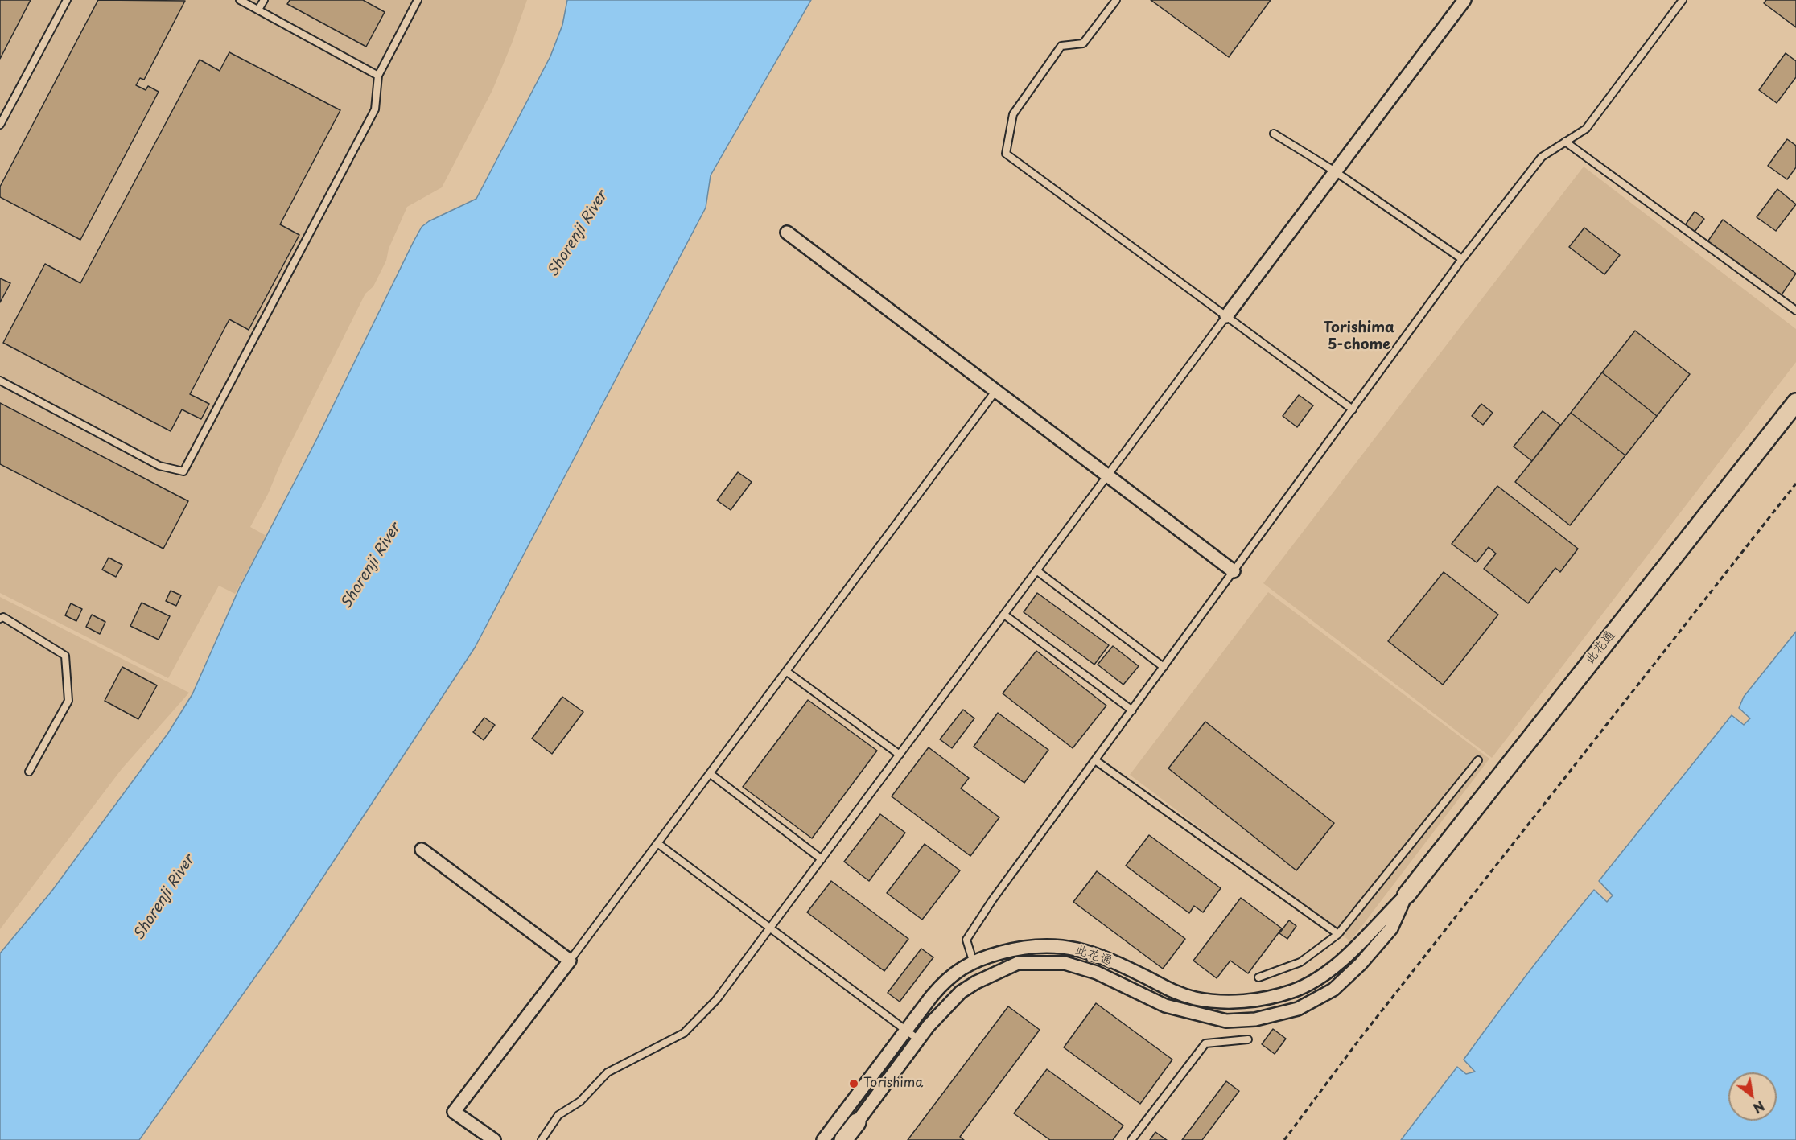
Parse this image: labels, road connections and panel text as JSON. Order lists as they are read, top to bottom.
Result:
{
  "streets": {
    "street": ["此花通"]
  },
  "districts": ["Torishima 5-chome"],
  "water": ["Shorenji River"],
  "places": ["Torishima"],
  "north": "bottom right"
}
